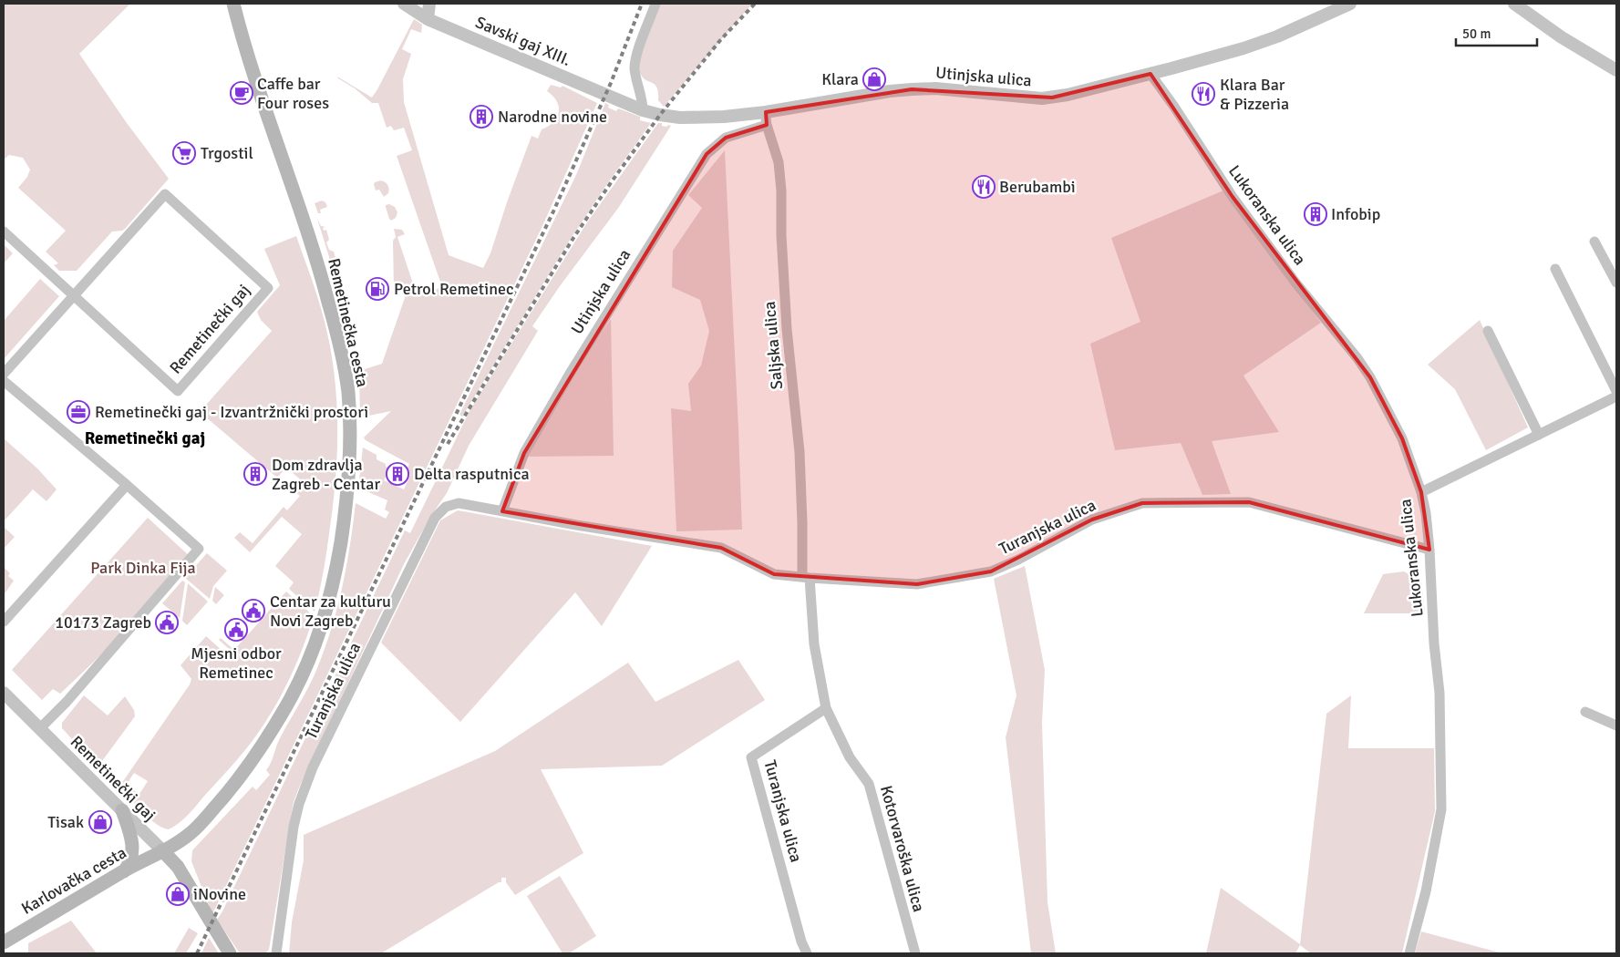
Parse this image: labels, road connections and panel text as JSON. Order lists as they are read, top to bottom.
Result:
{
  "streets": {
    "main road": ["Remetinečka cesta", "Karlovačka cesta"],
    "street": [
      "Savski gaj XIII.",
      "Utinjska ulica",
      "Lukoranska ulica",
      "Remetinečki gaj",
      "Saljska ulica",
      "Turanjska ulica",
      "Kotorvaroška ulica"
    ]
  },
  "crossings": [
    ["Savski gaj XIII.", "Utinjska ulica"],
    ["Utinjska ulica", "Lukoranska ulica"],
    ["Utinjska ulica", "Saljska ulica"],
    ["Utinjska ulica", "Turanjska ulica"],
    ["Lukoranska ulica", "Turanjska ulica"],
    ["Remetinečka cesta", "Remetinečki gaj"],
    ["Remetinečka cesta", "Karlovačka cesta"],
    ["Remetinečki gaj", "Karlovačka cesta"],
    ["Saljska ulica", "Turanjska ulica"],
    ["Turanjska ulica", "Kotorvaroška ulica"]
  ],
  "districts": ["Remetinečki gaj"],
  "parks": ["Park Dinka Fija"],
  "places": {
    "shop": ["Klara", "Tisak", "iNovine"],
    "cafe": ["Caffe bar Four roses"],
    "restaurant": ["Klara Bar & Pizzeria", "Berubambi"],
    "building": [
      "Narodne novine",
      "Infobip",
      "Dom zdravlja Zagreb - Centar",
      "Delta rasputnica"
    ],
    "supermarket": ["Trgostil"],
    "fuel station": ["Petrol Remetinec"],
    "office": ["Remetinečki gaj - Izvantržnički prostori"],
    "public building": ["Centar za kulturu Novi Zagreb", "10173 Zagreb", "Mjesni odbor Remetinec"]
  },
  "scale_bar": "50 m"
}
